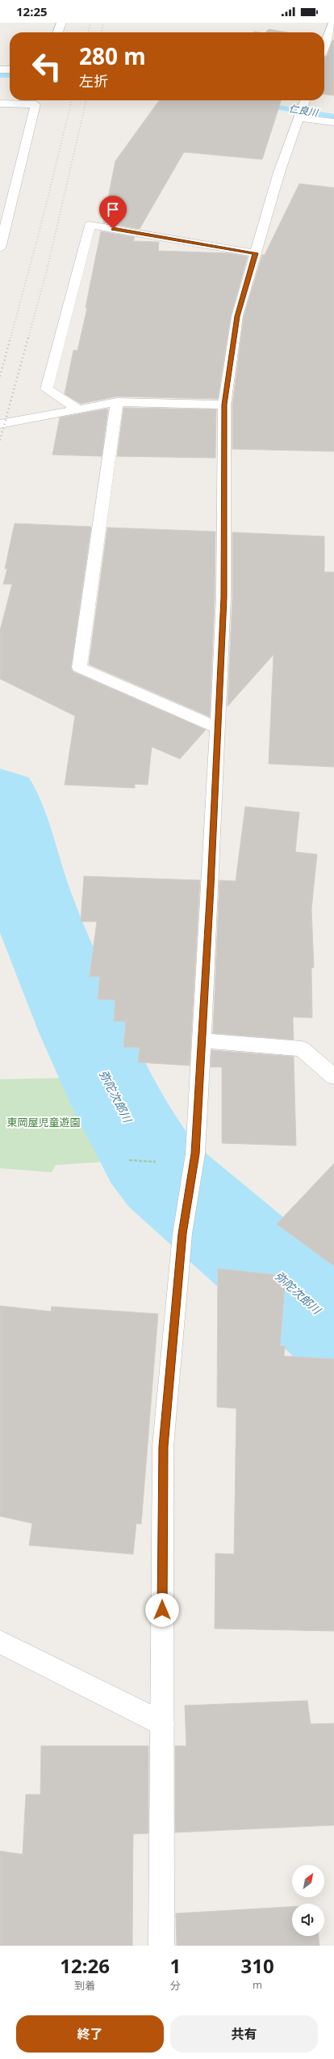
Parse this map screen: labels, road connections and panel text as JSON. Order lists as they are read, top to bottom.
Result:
{
  "water": ["仁良川", "弥陀次郎川"],
  "parks": ["東岡屋児童遊園"],
  "north": "top right",
  "page": {
    "status": "12:25",
    "turn": ["280 m", "左折"],
    "eta": [
      "12:26",
      "到着",
      "1",
      "分",
      "310",
      "m"
    ],
    "buttons": ["終了", "共有"]
  }
}
